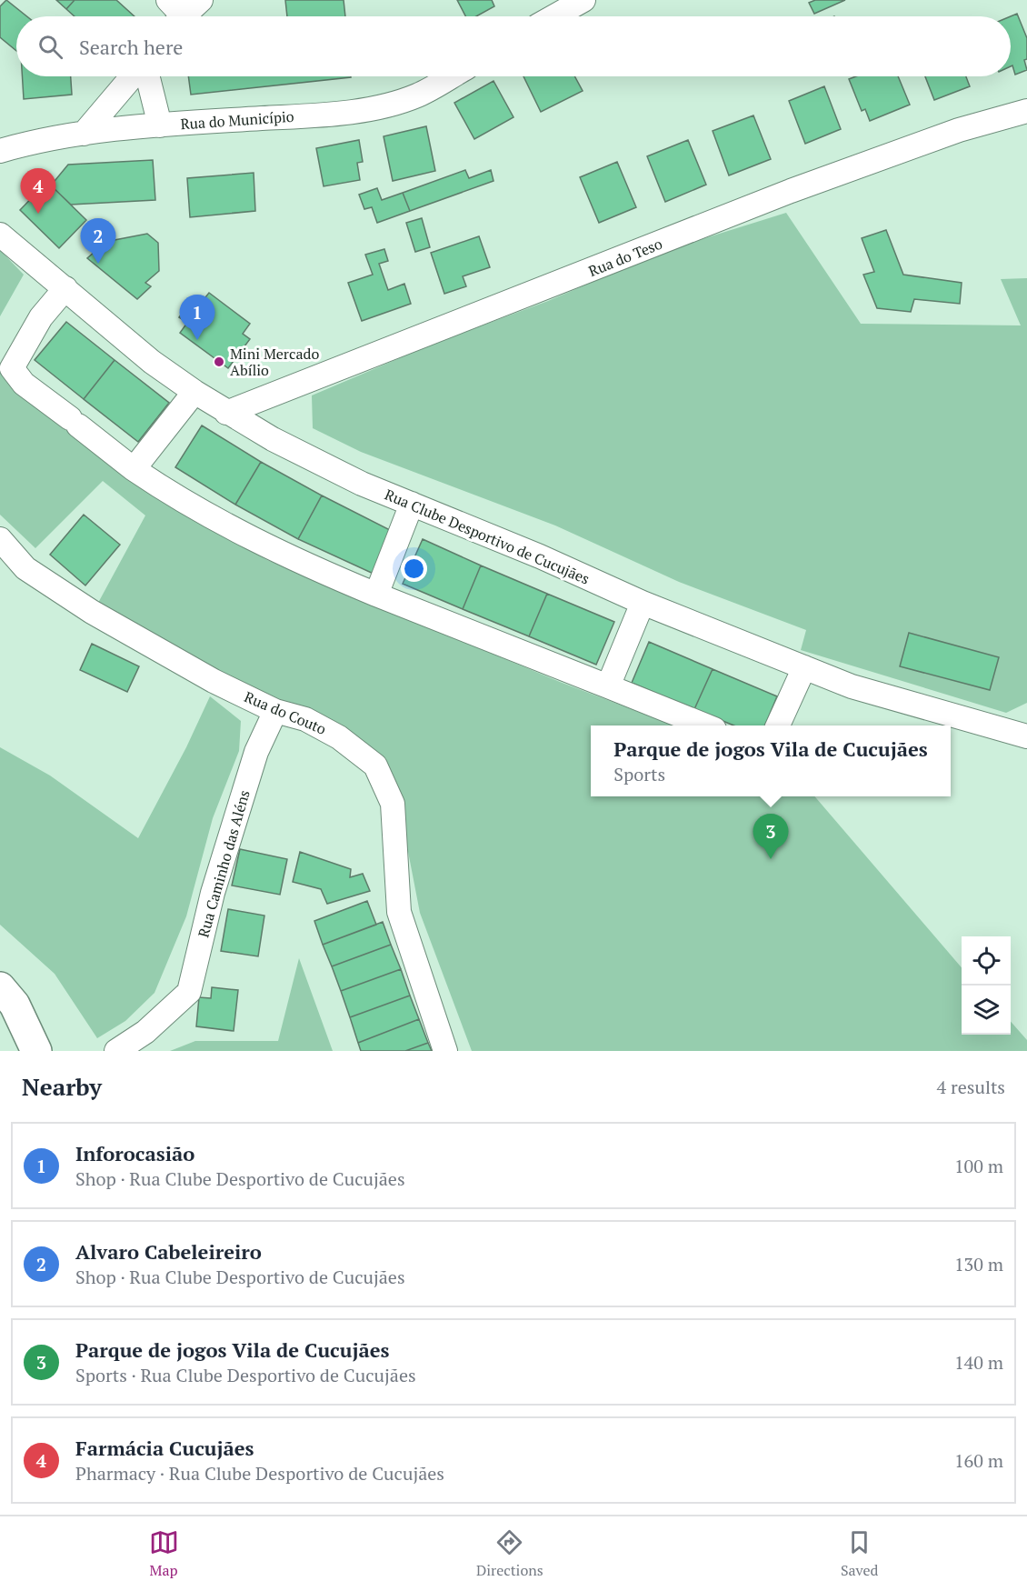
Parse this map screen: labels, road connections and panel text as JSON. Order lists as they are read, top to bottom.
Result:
{
  "streets": {
    "street": [
      "Rua do Município",
      "Rua do Teso",
      "Rua Clube Desportivo de Cucujães",
      "Rua do Couto",
      "Rua Caminho das Aléns"
    ]
  },
  "crossings": [
    ["Rua do Teso", "Rua Clube Desportivo de Cucujães"],
    ["Rua do Couto", "Rua Caminho das Aléns"]
  ],
  "places": ["Mini Mercado Abílio"],
  "page": {
    "search": "Search here",
    "pins": [
      "4",
      "2",
      "1",
      "3"
    ],
    "popup": ["Parque de jogos Vila de Cucujães", "Sports"],
    "heading": ["Nearby", "4 results"],
    "list": [
      {
        "mark": "1",
        "name": "Inforocasião",
        "note": "Shop · Rua Clube Desportivo de Cucujães",
        "value": "100 m"
      },
      {
        "mark": "2",
        "name": "Alvaro Cabeleireiro",
        "note": "Shop · Rua Clube Desportivo de Cucujães",
        "value": "130 m"
      },
      {
        "mark": "3",
        "name": "Parque de jogos Vila de Cucujães",
        "note": "Sports · Rua Clube Desportivo de Cucujães",
        "value": "140 m"
      },
      {
        "mark": "4",
        "name": "Farmácia Cucujães",
        "note": "Pharmacy · Rua Clube Desportivo de Cucujães",
        "value": "160 m"
      }
    ],
    "nav": ["Map", "Directions", "Saved"]
  }
}
